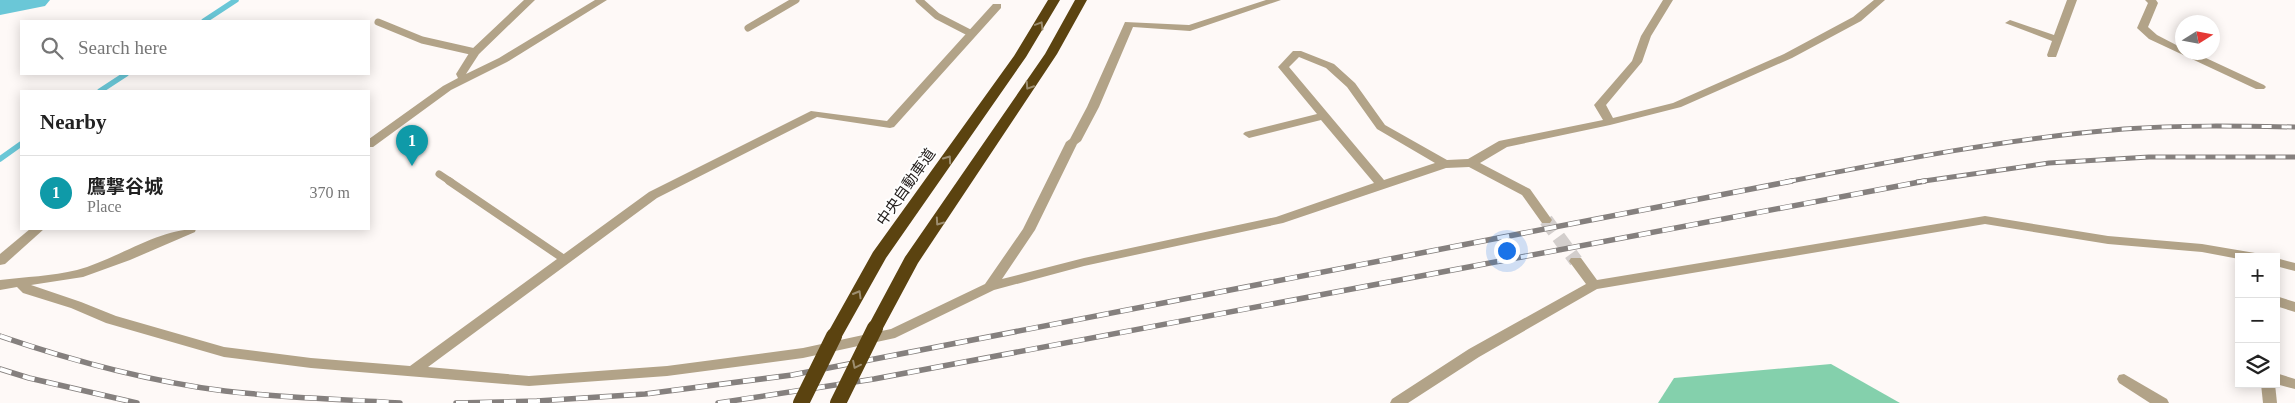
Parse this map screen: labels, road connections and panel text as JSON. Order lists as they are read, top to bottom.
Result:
{
  "streets": {
    "highway": ["中央自動車道"]
  },
  "north": "right",
  "page": {
    "search": "Search here",
    "heading": "Nearby",
    "pins": "1",
    "list": [
      {
        "mark": "1",
        "name": "鷹撃谷城",
        "note": "Place",
        "value": "370 m"
      }
    ],
    "map_buttons": ["+", "−"]
  }
}
